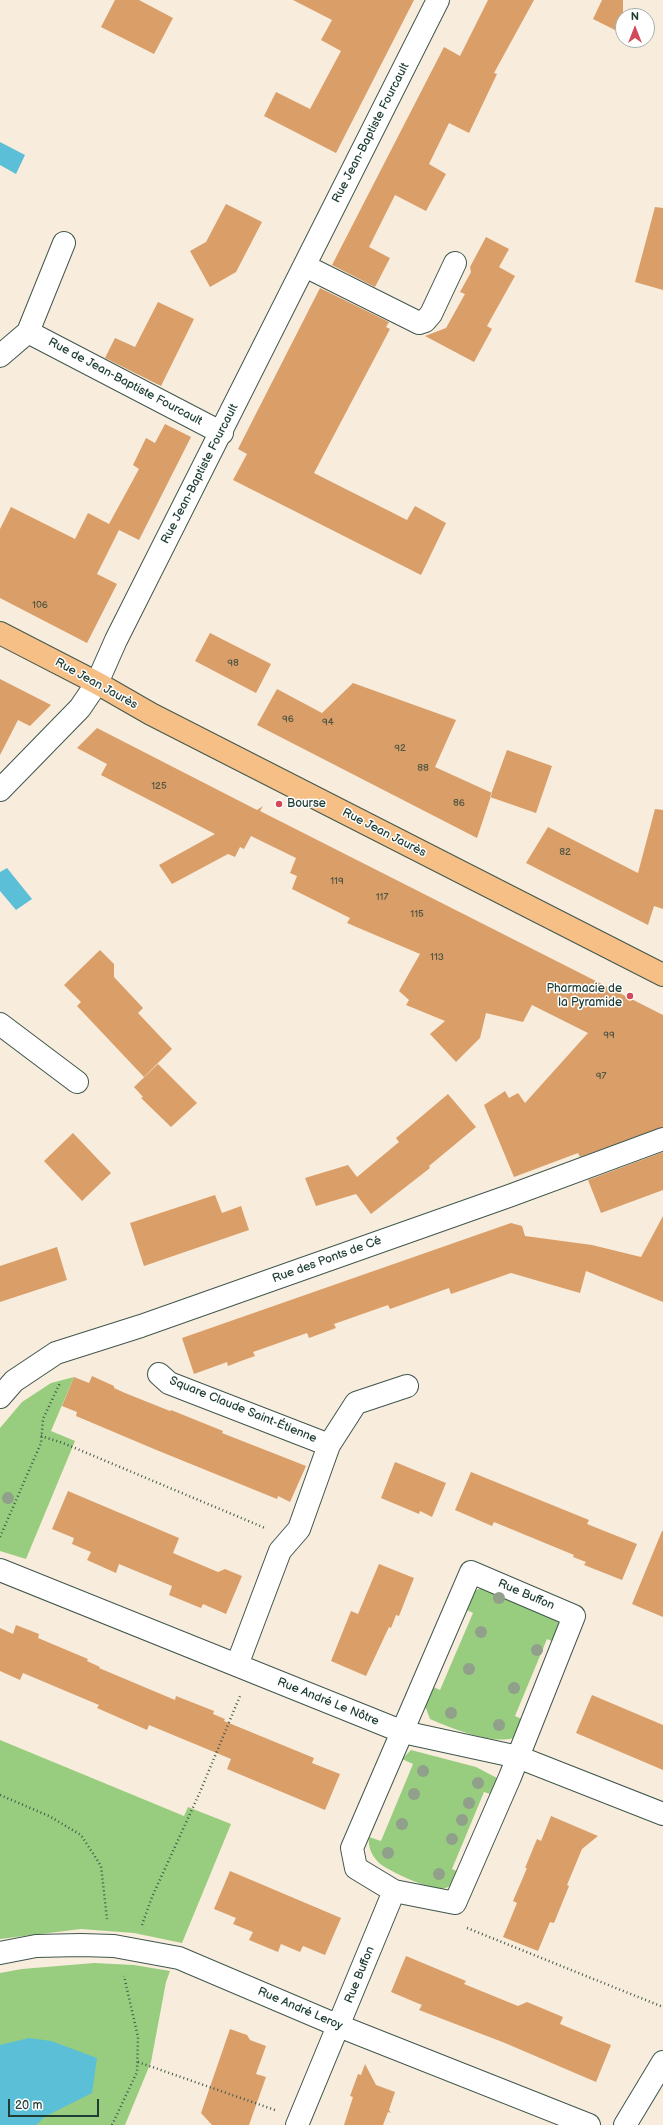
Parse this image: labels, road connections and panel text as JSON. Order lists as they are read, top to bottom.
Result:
{
  "streets": {
    "main road": ["Rue Jean Jaurès"],
    "street": [
      "Rue Jean-Baptiste Fourcault",
      "Rue de Jean-Baptiste Fourcault",
      "Rue des Ponts de Cé",
      "Square Claude Saint-Étienne",
      "Rue Buffon",
      "Rue André Le Nôtre",
      "Rue André Leroy"
    ]
  },
  "crossings": [
    ["Rue Jean-Baptiste Fourcault", "Rue de Jean-Baptiste Fourcault"],
    ["Rue Jean-Baptiste Fourcault", "Rue Jean Jaurès"],
    ["Square Claude Saint-Étienne", "Rue André Le Nôtre"],
    ["Rue Buffon", "Rue André Le Nôtre"],
    ["Rue Buffon", "Rue André Leroy"]
  ],
  "places": ["Bourse", "Pharmacie de la Pyramide"],
  "house_numbers": [
    "106",
    "98",
    "96",
    "94",
    "92",
    "88",
    "125",
    "86",
    "82",
    "119",
    "117",
    "115",
    "113",
    "99",
    "97"
  ],
  "scale_bar": "20 m",
  "north": "top"
}
